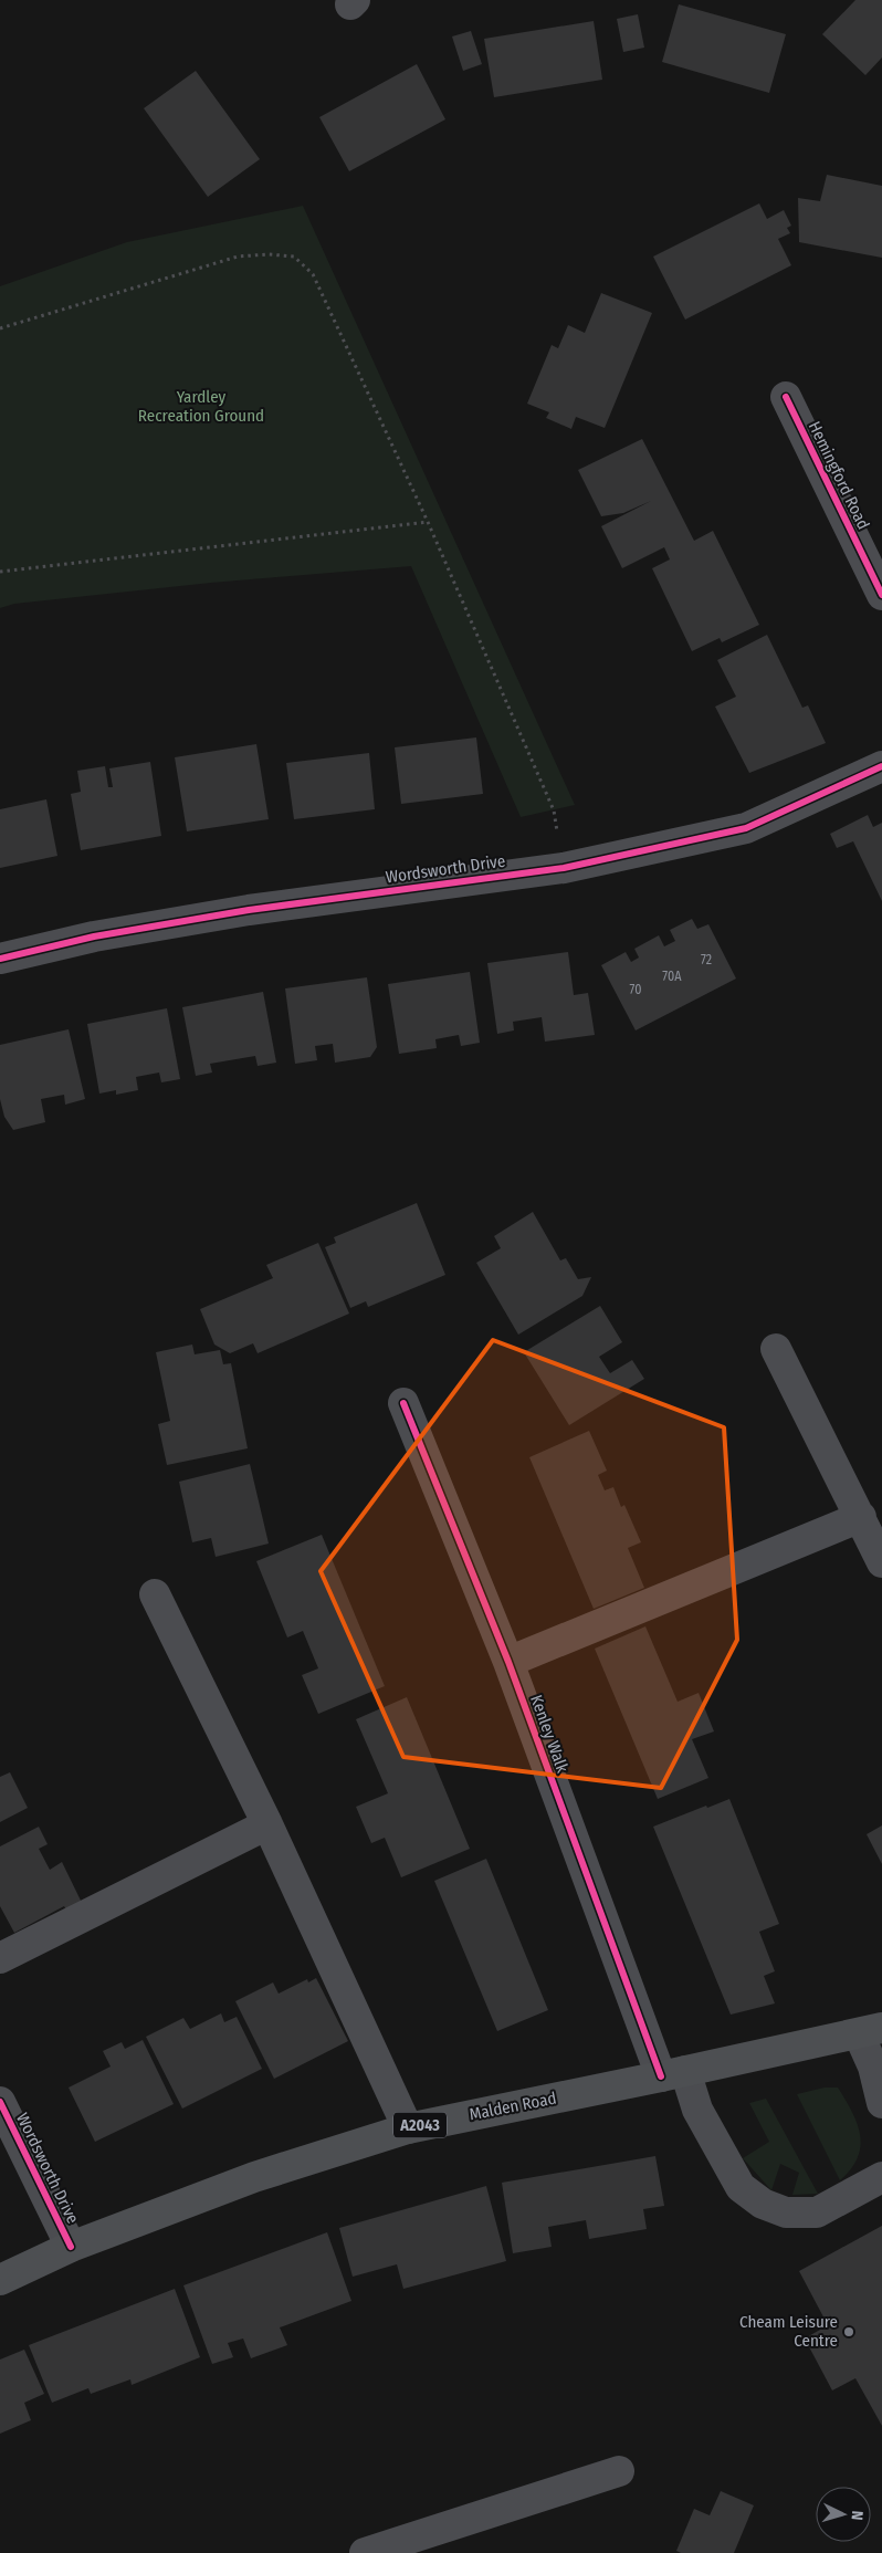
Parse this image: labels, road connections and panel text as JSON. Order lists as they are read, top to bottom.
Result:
{
  "streets": {
    "main road": ["Malden Road", "A2043"],
    "street": ["Hemingford Road", "Wordsworth Drive", "Kenley Walk"]
  },
  "crossings": [
    ["Wordsworth Drive", "Malden Road"],
    ["Kenley Walk", "Malden Road"]
  ],
  "parks": ["Yardley Recreation Ground"],
  "places": ["Cheam Leisure Centre"],
  "house_numbers": ["72", "70A", "70"],
  "north": "right"
}
